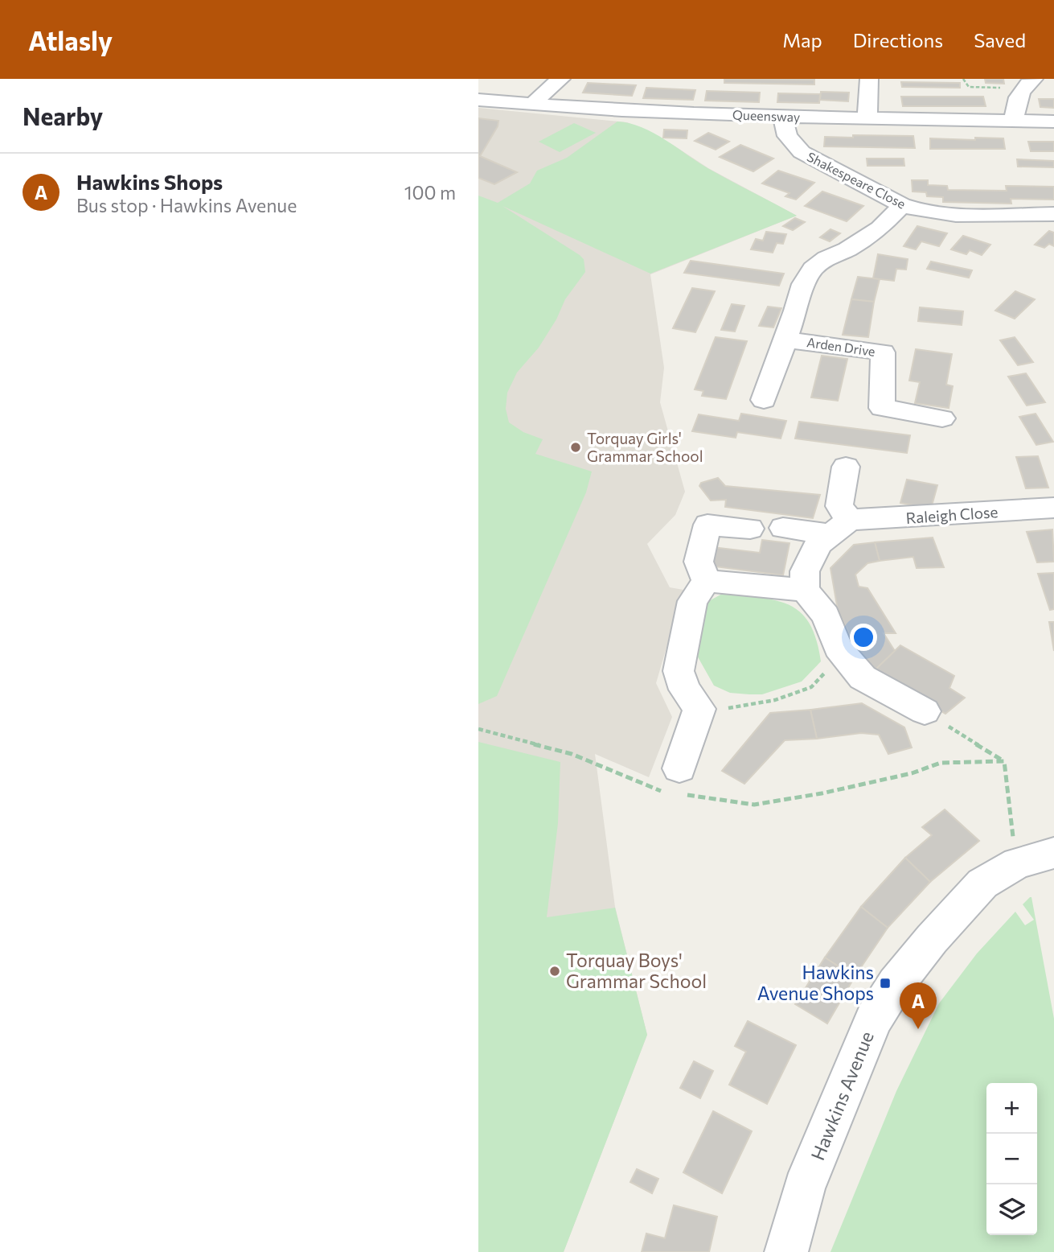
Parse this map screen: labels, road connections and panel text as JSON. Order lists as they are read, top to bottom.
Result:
{
  "streets": {
    "street": [
      "Queensway",
      "Shakespeare Close",
      "Arden Drive",
      "Raleigh Close",
      "Hawkins Avenue"
    ]
  },
  "crossings": [
    ["Queensway", "Shakespeare Close"],
    ["Shakespeare Close", "Arden Drive"]
  ],
  "places": {
    "other": ["Torquay Girls' Grammar School", "Torquay Boys' Grammar School"],
    "transit": ["Hawkins Avenue Shops"]
  },
  "page": {
    "header": "Atlasly",
    "nav": ["Map", "Directions", "Saved"],
    "heading": "Nearby",
    "list": [
      {
        "mark": "A",
        "name": "Hawkins Shops",
        "note": "Bus stop · Hawkins Avenue",
        "value": "100 m"
      }
    ],
    "pins": "A",
    "map_buttons": ["+", "−"]
  }
}
